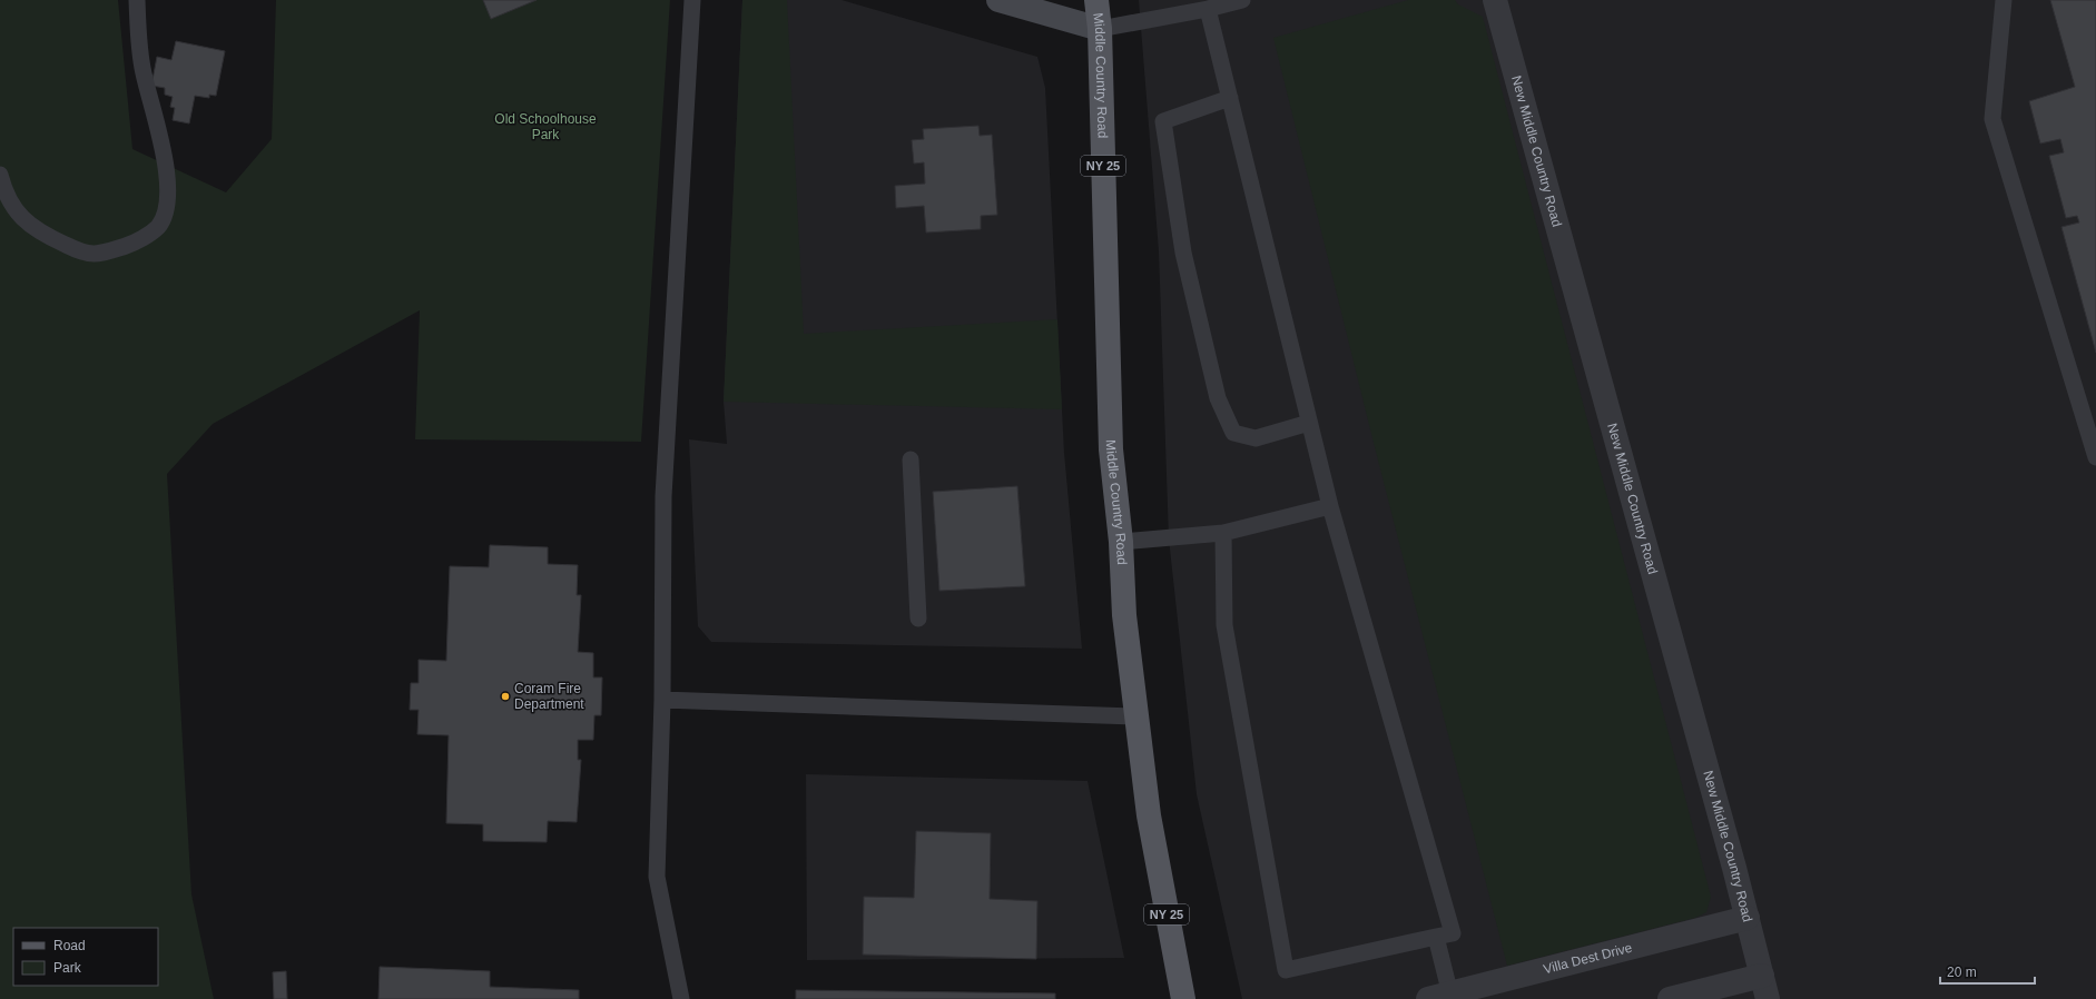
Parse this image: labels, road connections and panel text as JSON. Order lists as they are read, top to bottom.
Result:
{
  "streets": {
    "main road": ["Middle Country Road", "NY 25"],
    "street": ["New Middle Country Road", "Villa Dest Drive"]
  },
  "crossings": [
    ["New Middle Country Road", "Villa Dest Drive"]
  ],
  "parks": ["Old Schoolhouse Park"],
  "places": ["Coram Fire Department"],
  "legend": ["Road", "Park"],
  "scale_bar": "20 m"
}
